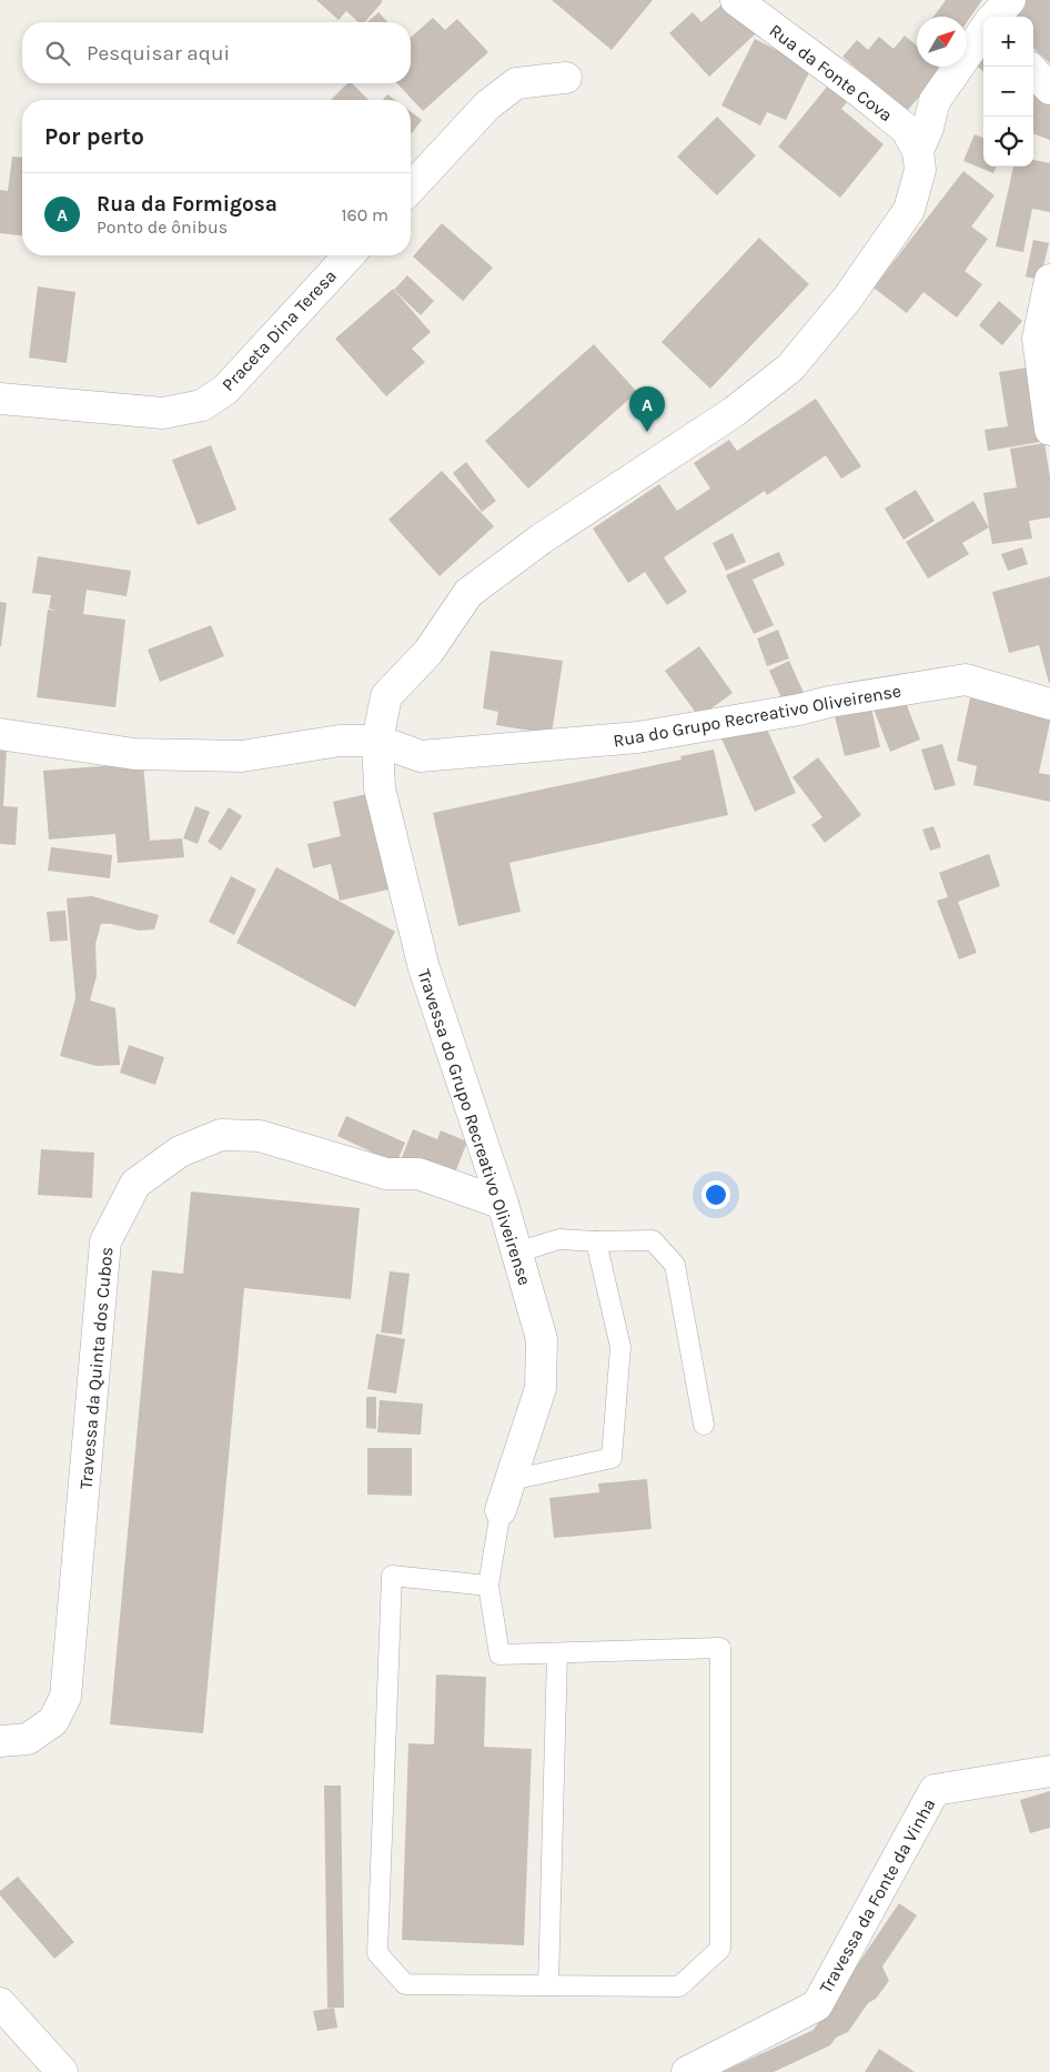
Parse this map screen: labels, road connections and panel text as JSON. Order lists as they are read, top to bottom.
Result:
{
  "streets": {
    "street": [
      "Rua da Fonte Cova",
      "Praceta Dina Teresa",
      "Rua do Grupo Recreativo Oliveirense",
      "Travessa do Grupo Recreativo Oliveirense",
      "Travessa da Quinta dos Cubos",
      "Travessa da Fonte da Vinha"
    ]
  },
  "crossings": [
    ["Rua da Fonte Cova", "Travessa do Grupo Recreativo Oliveirense"],
    ["Rua do Grupo Recreativo Oliveirense", "Travessa do Grupo Recreativo Oliveirense"],
    ["Travessa do Grupo Recreativo Oliveirense", "Travessa da Quinta dos Cubos"]
  ],
  "north": "top right",
  "page": {
    "map_buttons": ["+", "−"],
    "search": "Pesquisar aqui",
    "heading": "Por perto",
    "list": [
      {
        "mark": "A",
        "name": "Rua da Formigosa",
        "note": "Ponto de ônibus",
        "value": "160 m"
      }
    ],
    "pins": "A"
  }
}
